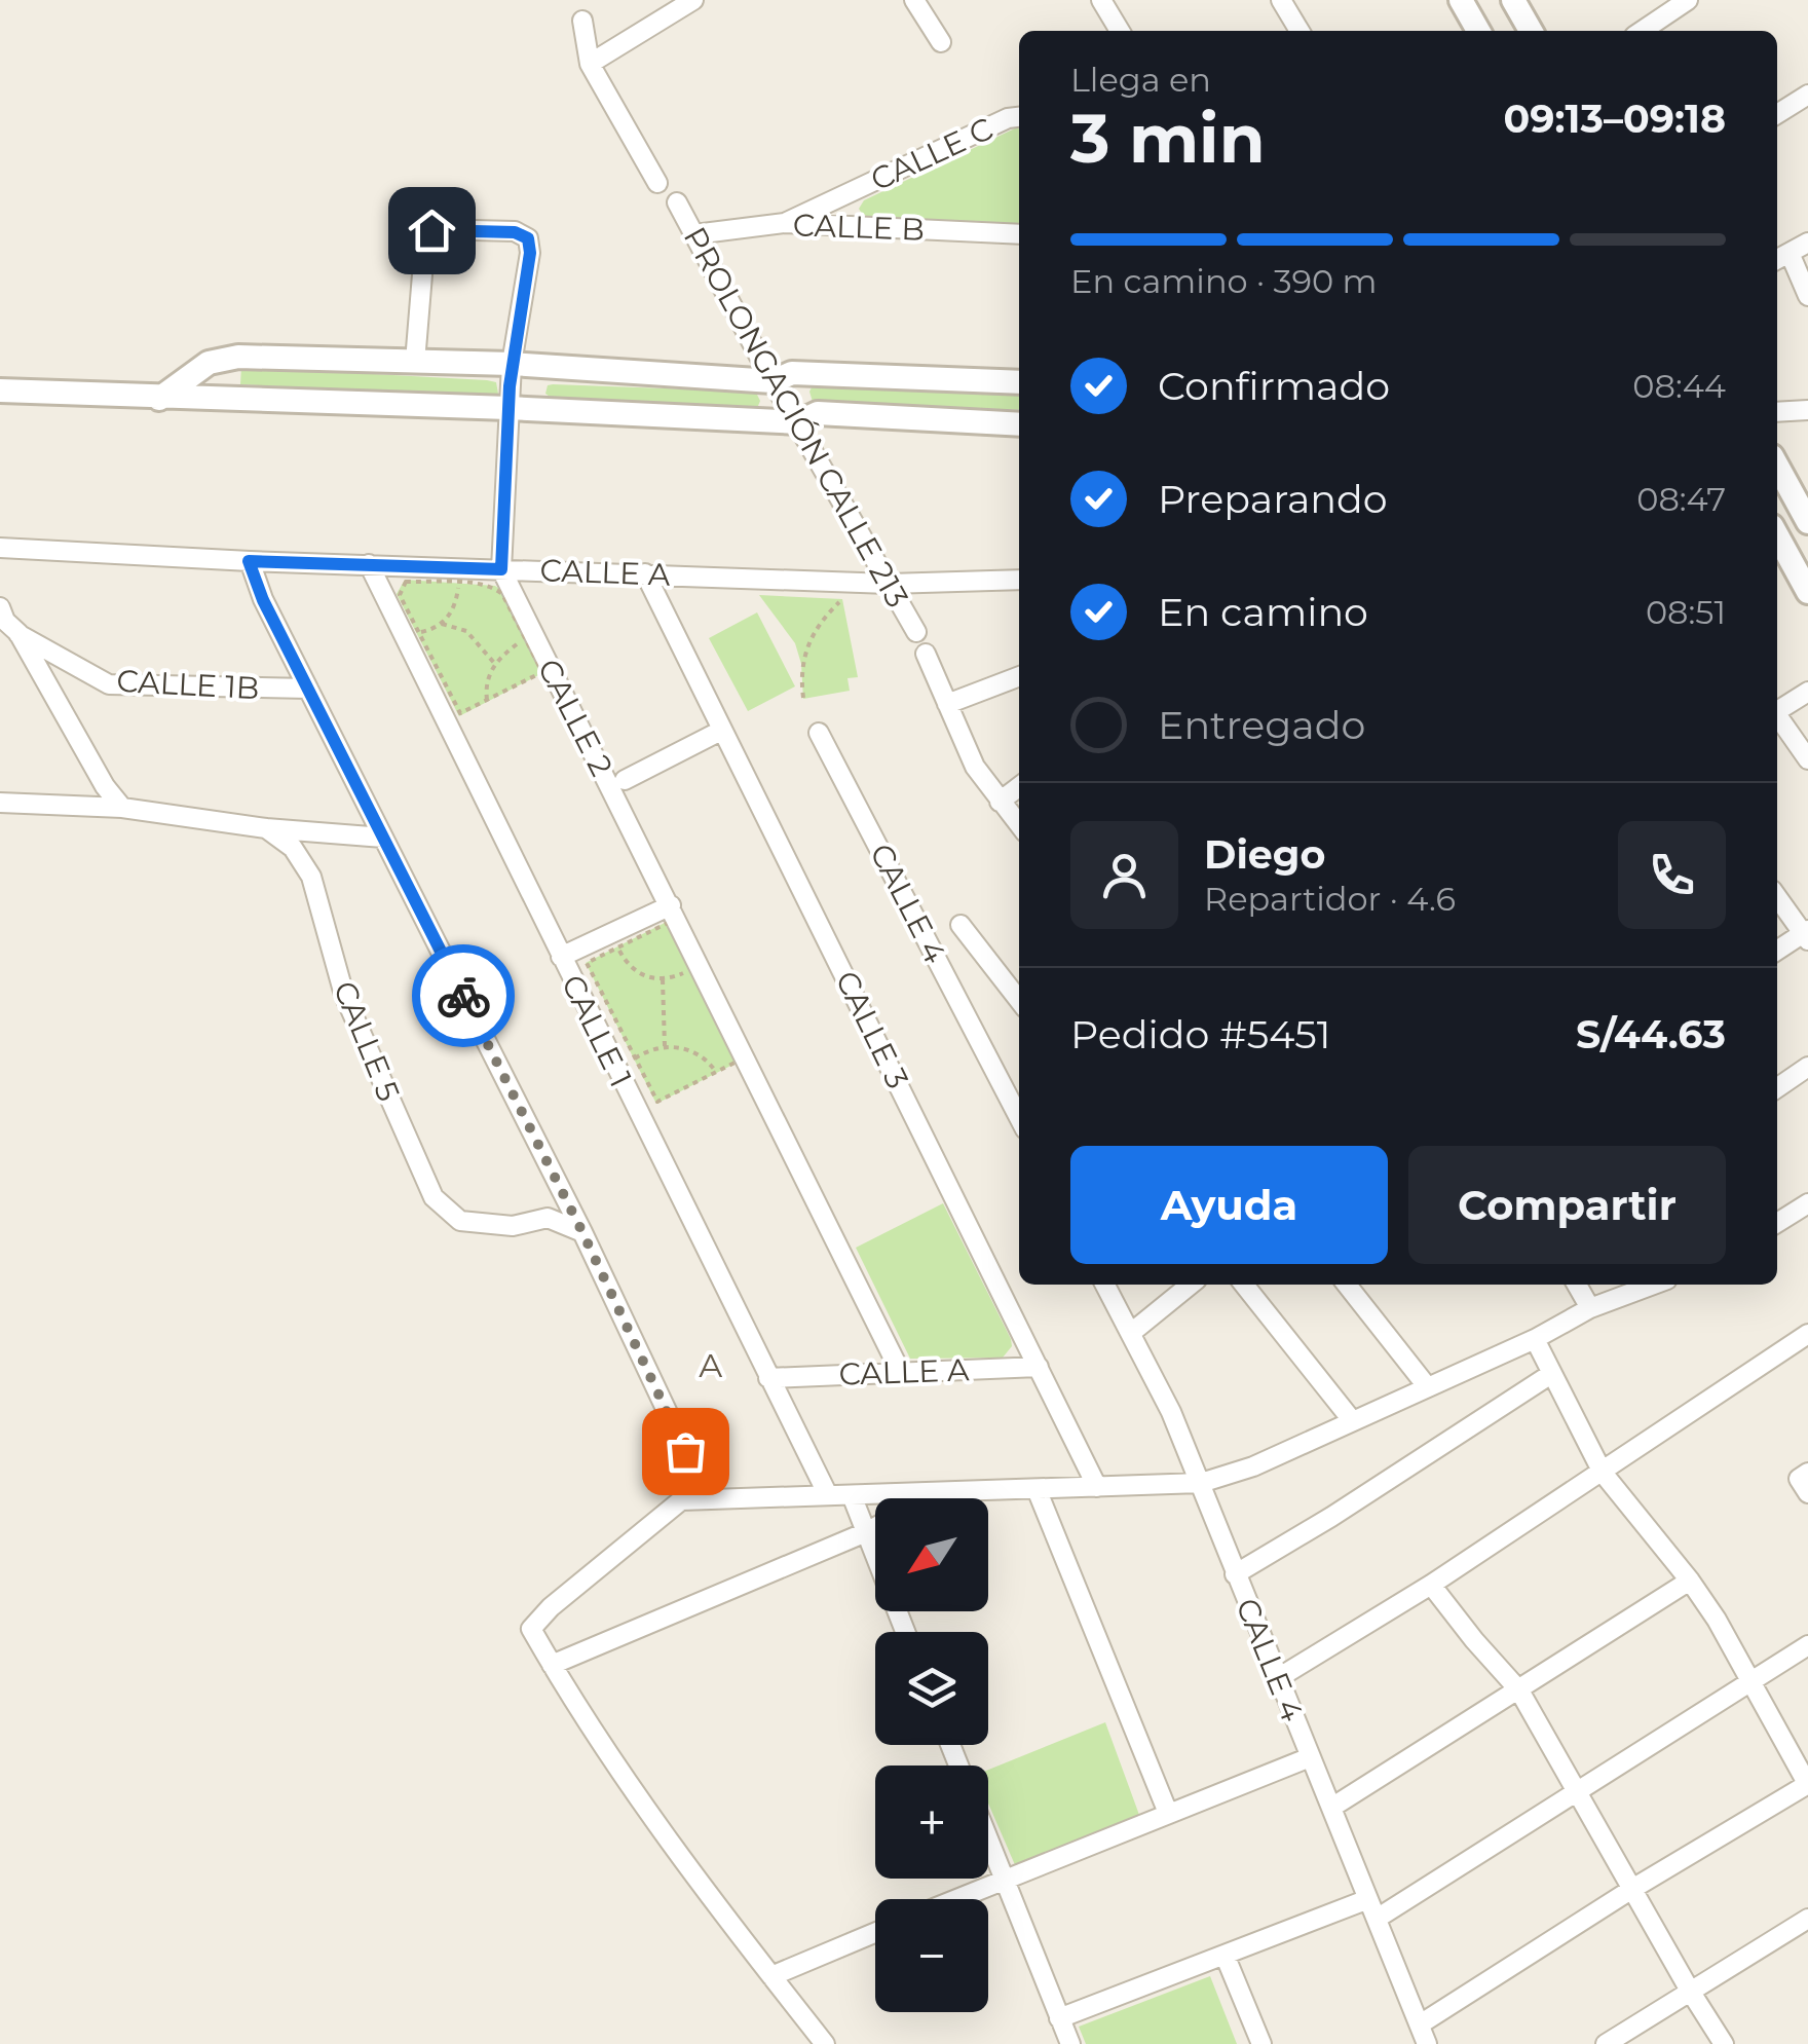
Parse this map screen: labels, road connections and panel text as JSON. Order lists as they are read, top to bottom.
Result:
{
  "streets": {
    "street": [
      "CALLE C",
      "CALLE B",
      "PROLONGACIÓN CALLE 213",
      "CALLE A",
      "CALLE 1B",
      "CALLE 2",
      "CALLE 4",
      "CALLE 3",
      "CALLE 1",
      "CALLE 5"
    ]
  },
  "crossings": [
    ["CALLE C", "CALLE B"],
    ["CALLE B", "PROLONGACIÓN CALLE 213"],
    ["PROLONGACIÓN CALLE 213", "CALLE A"],
    ["CALLE A", "CALLE 2"],
    ["CALLE A", "CALLE 3"],
    ["CALLE A", "CALLE 1"]
  ],
  "districts": ["A"],
  "north": "bottom left",
  "page": {
    "heading": ["3 min", "Llega en", "09:13–09:18"],
    "panel": [
      "Diego",
      "Repartidor · 4.6",
      "Pedido #5451",
      "S/44.63"
    ],
    "bar": "En camino · 390 m",
    "list": [
      ["Confirmado", "08:44"],
      ["Preparando", "08:47"],
      ["En camino", "08:51"],
      "Entregado"
    ],
    "buttons": ["Ayuda", "Compartir"],
    "map_buttons": ["+", "−"]
  }
}
